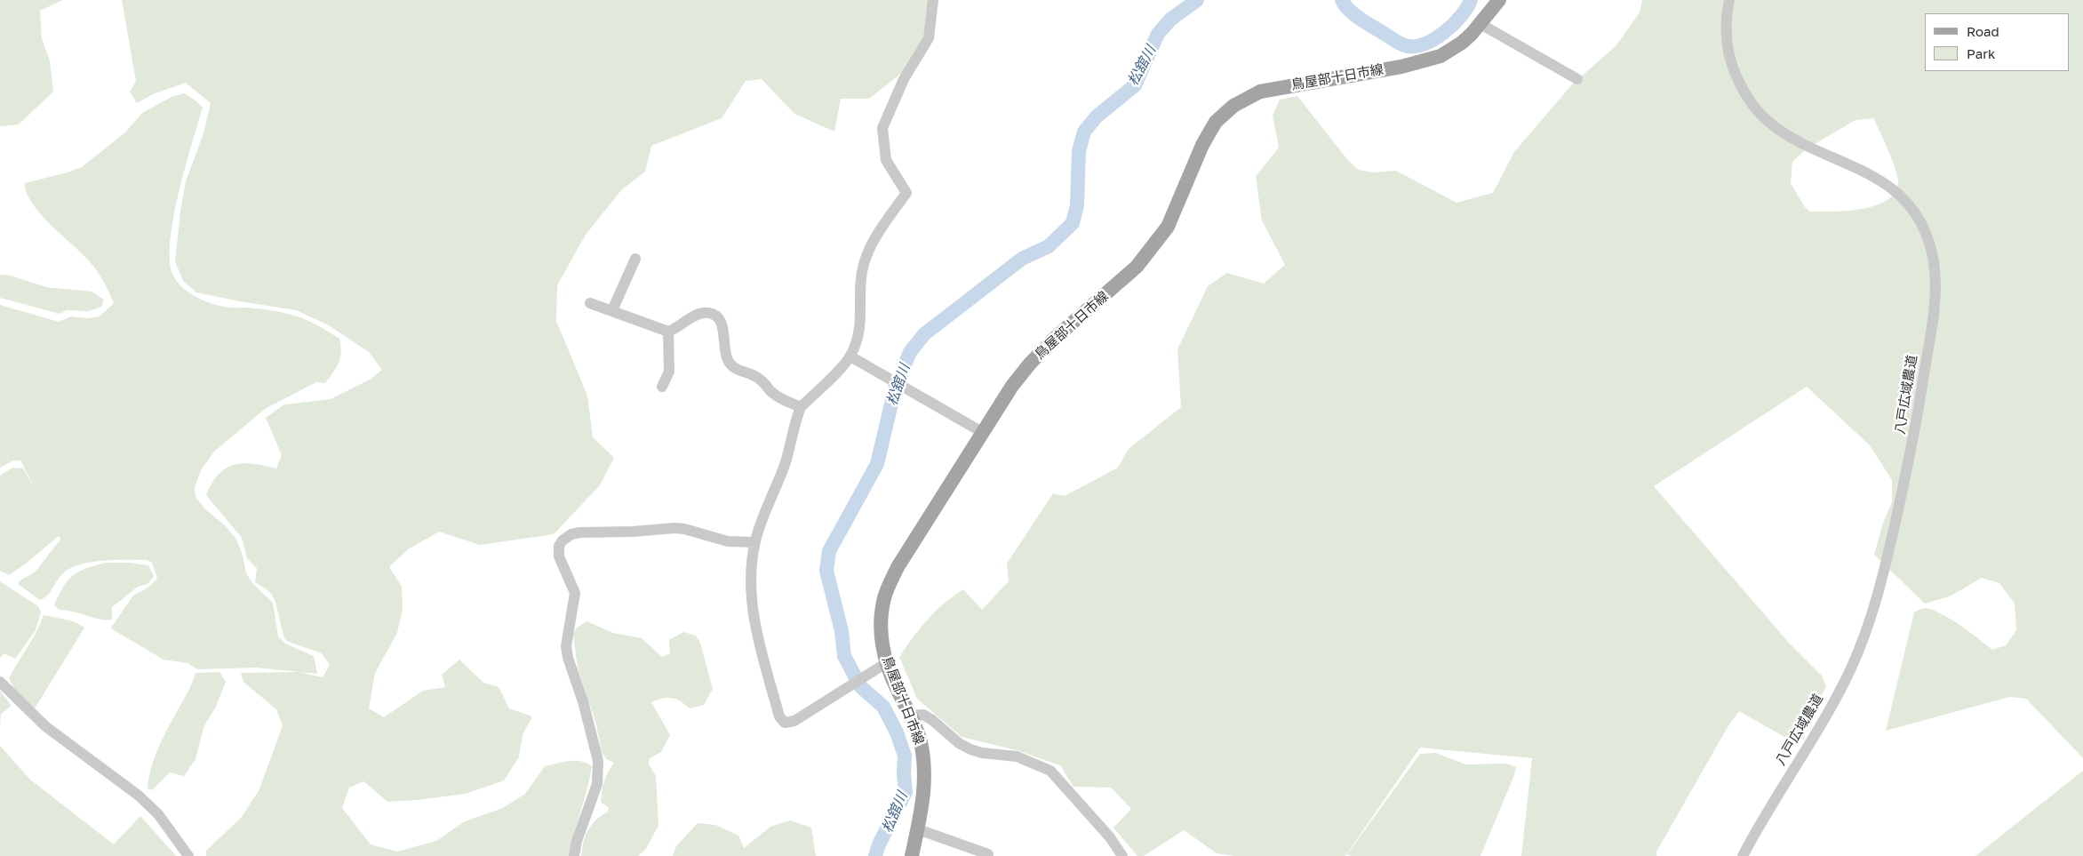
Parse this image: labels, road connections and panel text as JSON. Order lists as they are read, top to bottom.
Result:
{
  "streets": {
    "main road": ["鳥屋部十日市線"],
    "street": ["八戸広域農道"]
  },
  "water": ["松舘川"],
  "legend": ["Road", "Park"]
}
